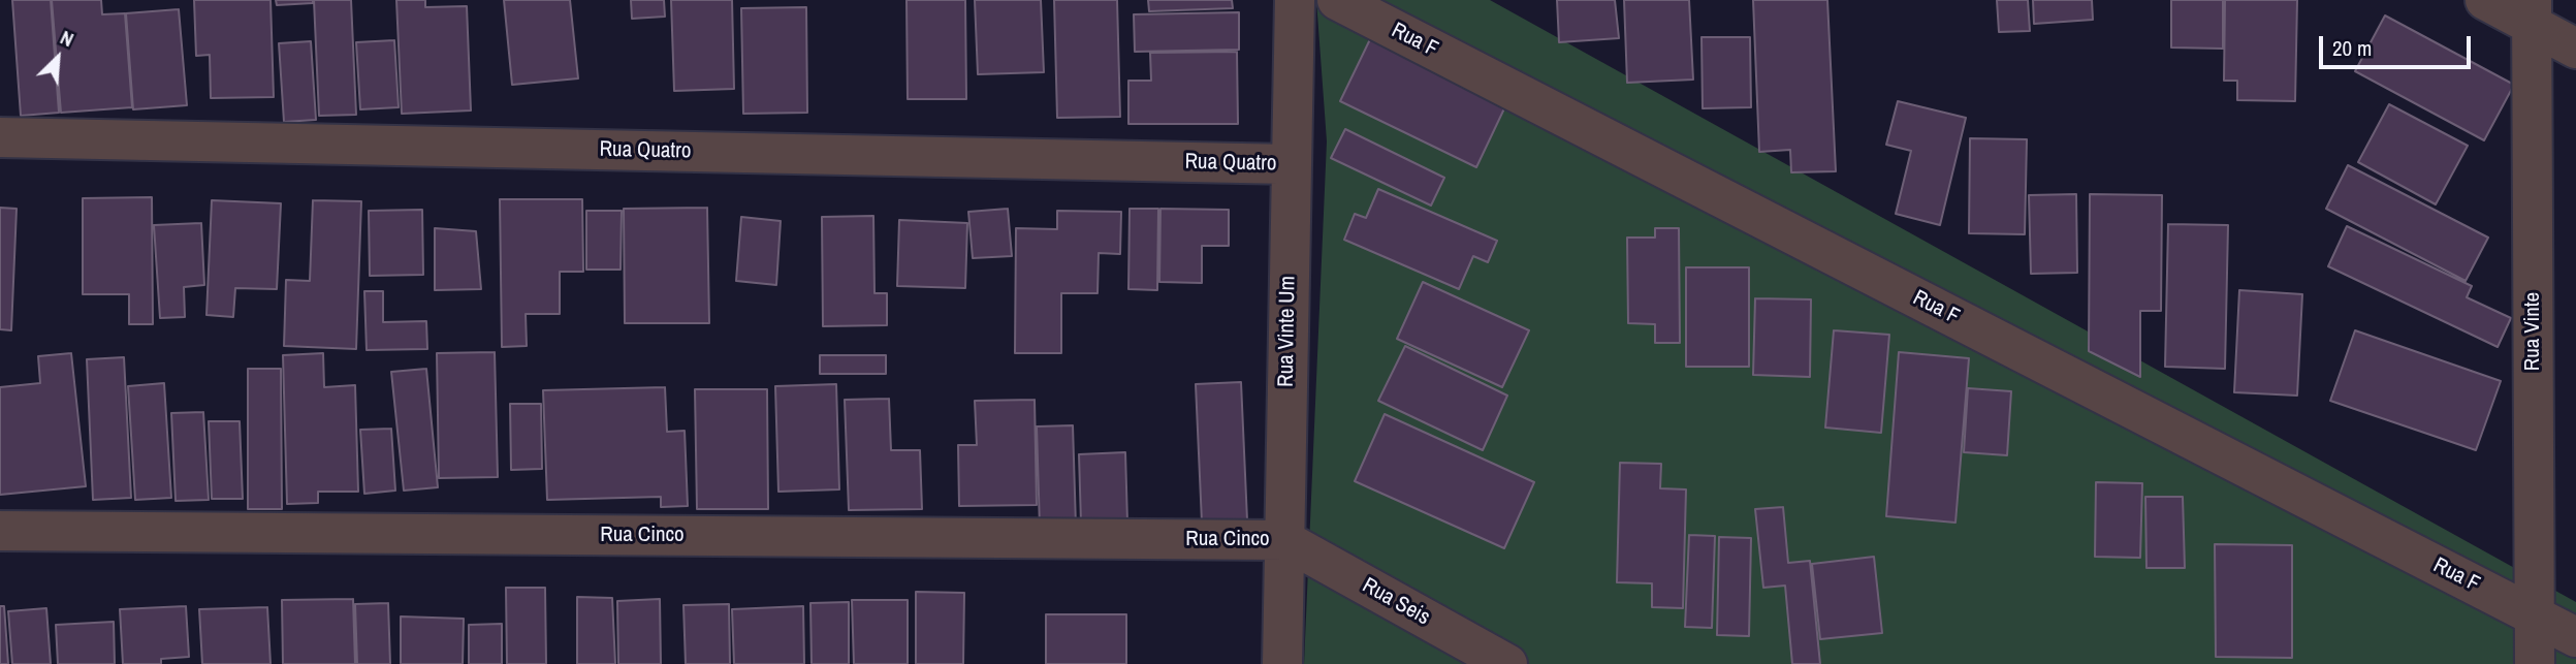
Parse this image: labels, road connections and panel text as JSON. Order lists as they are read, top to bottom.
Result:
{
  "streets": {
    "street": [
      "Rua F",
      "Rua Quatro",
      "Rua Vinte Um",
      "Rua Vinte",
      "Rua Cinco",
      "Rua Seis"
    ]
  },
  "crossings": [
    ["Rua F", "Rua Vinte"],
    ["Rua Quatro", "Rua Vinte Um"],
    ["Rua Vinte Um", "Rua Cinco"],
    ["Rua Vinte Um", "Rua Seis"],
    ["Rua Cinco", "Rua Seis"]
  ],
  "scale_bar": "20 m",
  "north": "top right"
}
